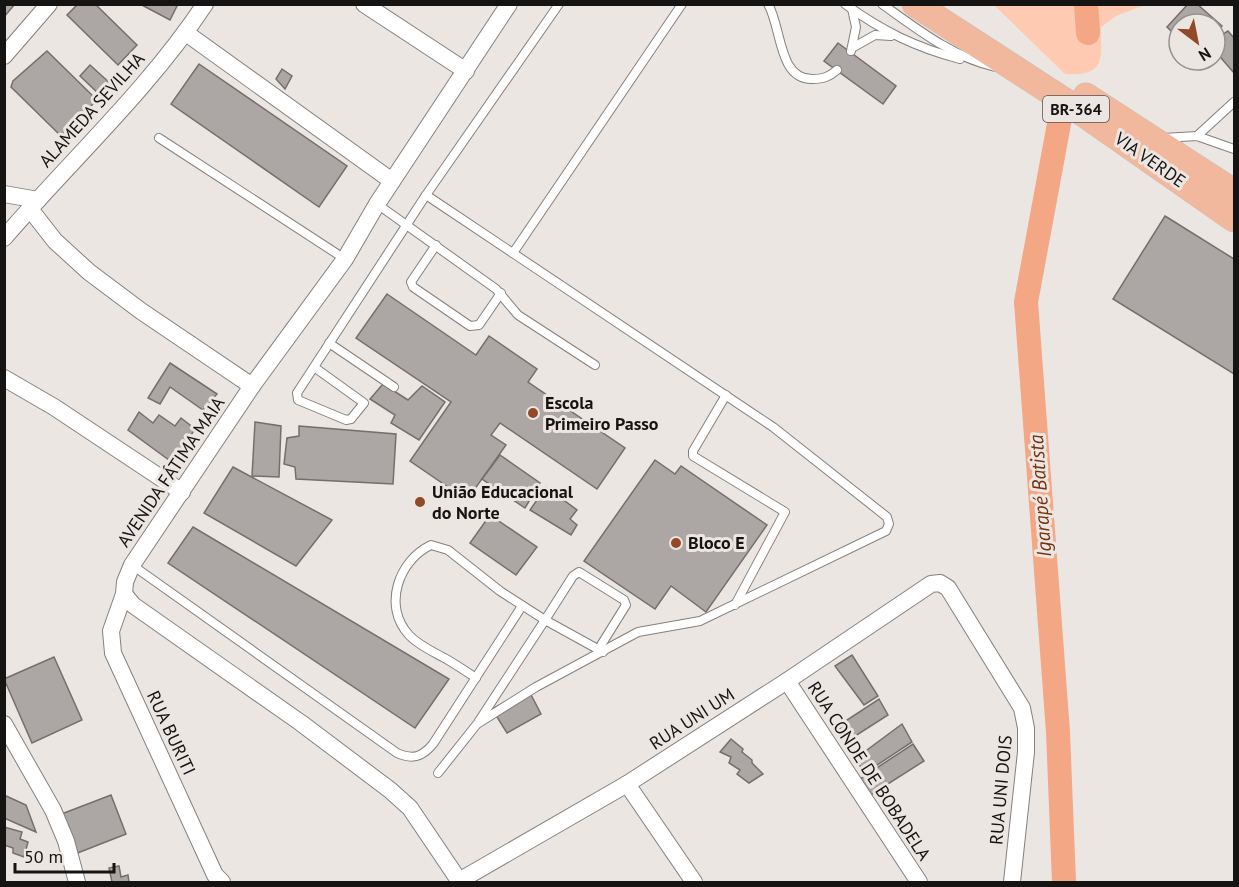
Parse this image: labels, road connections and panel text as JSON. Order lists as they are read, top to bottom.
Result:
{
  "streets": {
    "main road": ["BR-364", "VIA VERDE"],
    "street": [
      "ALAMEDA SEVILHA",
      "AVENIDA FÁTIMA MAIA",
      "RUA UNI UM",
      "RUA BURITI",
      "RUA CONDE DE BOBADELA",
      "RUA UNI DOIS"
    ]
  },
  "crossings": [
    ["AVENIDA FÁTIMA MAIA", "RUA BURITI"],
    ["RUA UNI UM", "RUA CONDE DE BOBADELA"],
    ["RUA UNI UM", "RUA UNI DOIS"]
  ],
  "water": ["Igarapé Batista"],
  "places": ["Escola Primeiro Passo", "União Educacional do Norte", "Bloco E"],
  "scale_bar": "50 m",
  "north": "bottom right"
}
